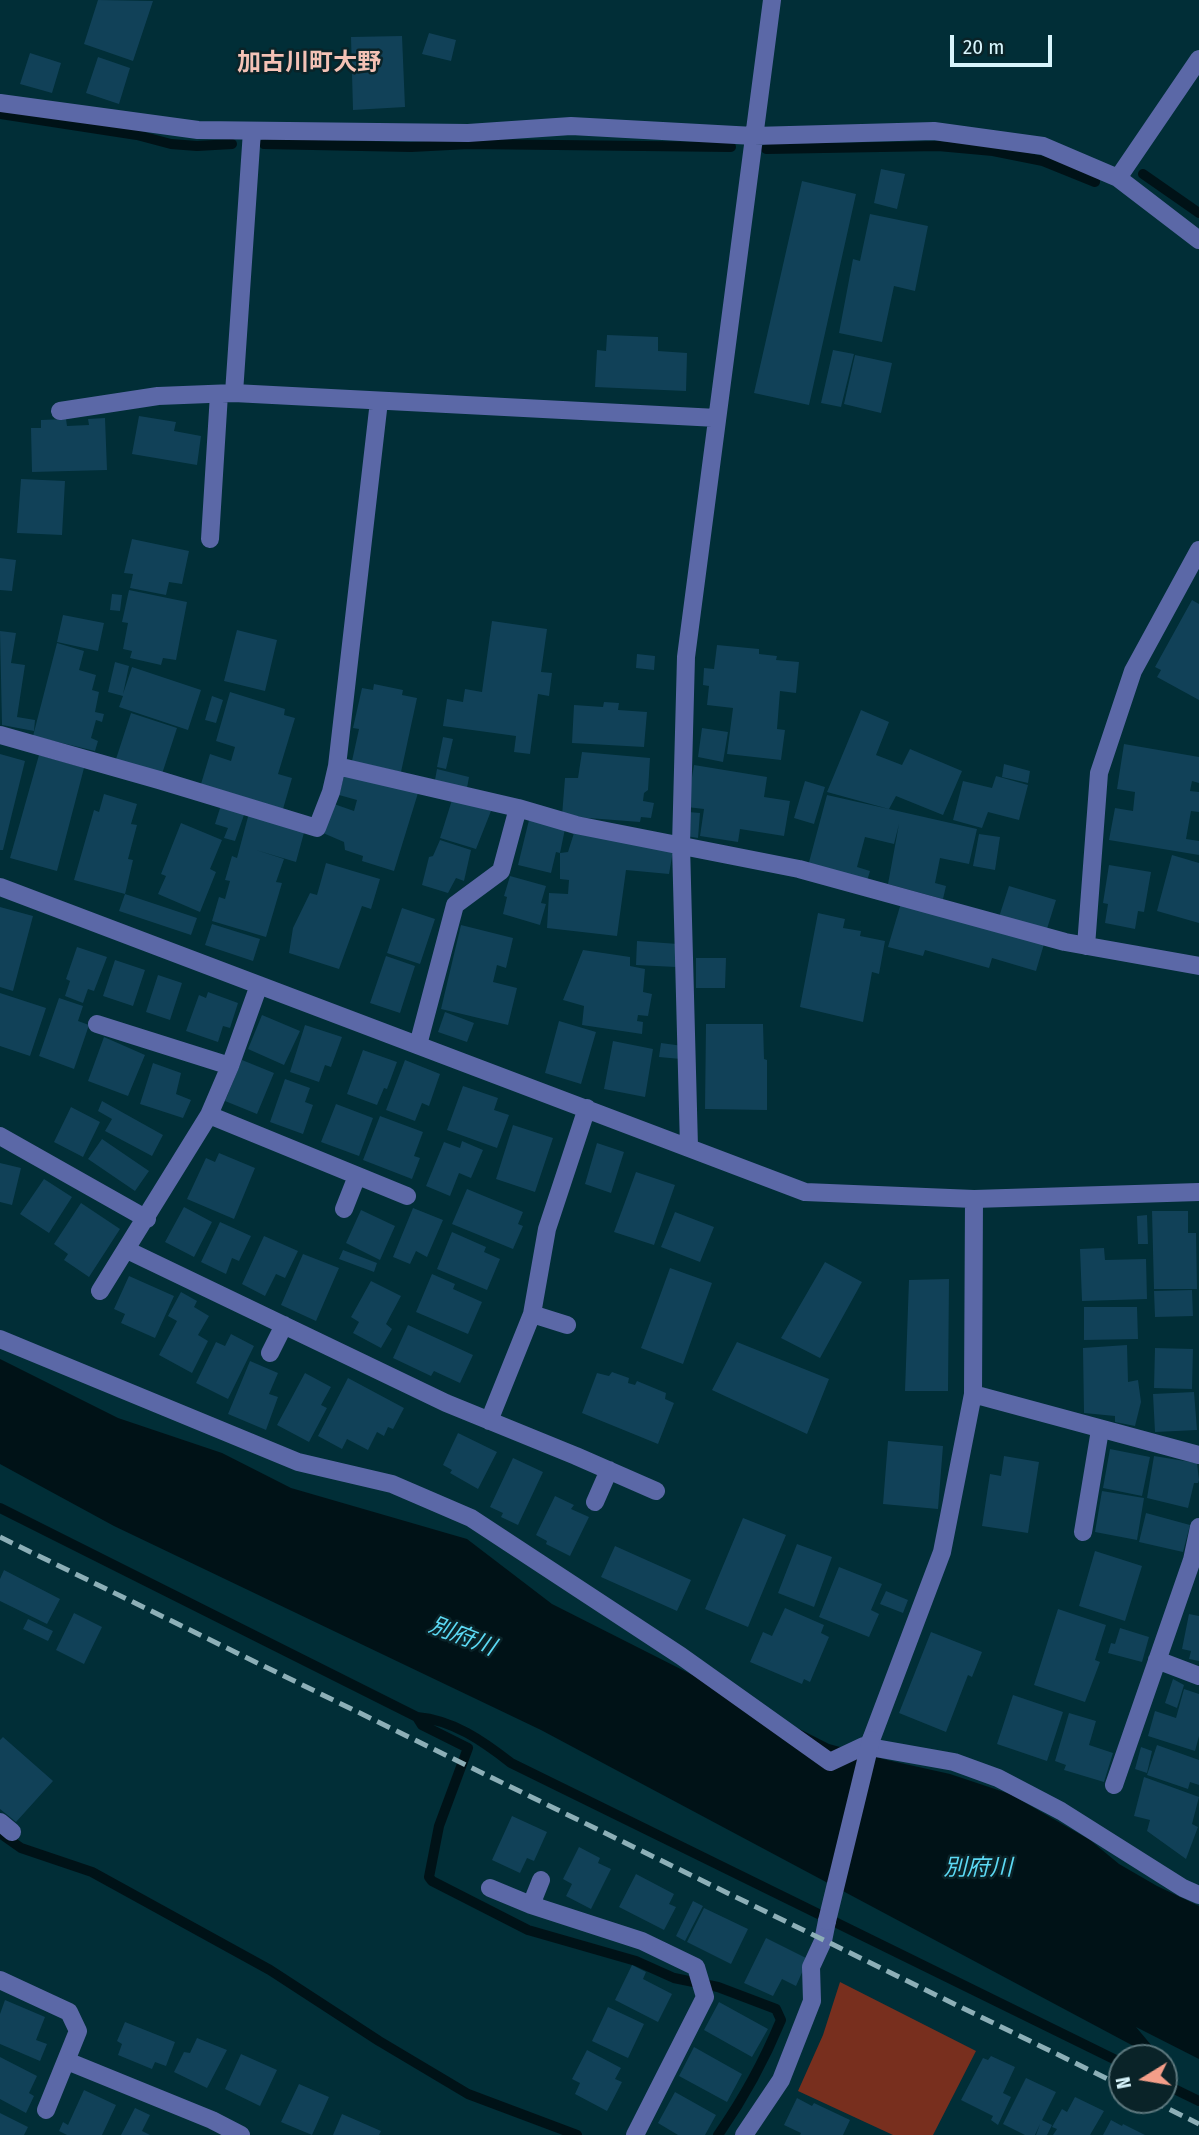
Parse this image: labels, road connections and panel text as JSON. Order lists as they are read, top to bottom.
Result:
{
  "districts": ["加古川町大野"],
  "water": ["別府川"],
  "scale_bar": "20 m",
  "north": "left"
}
